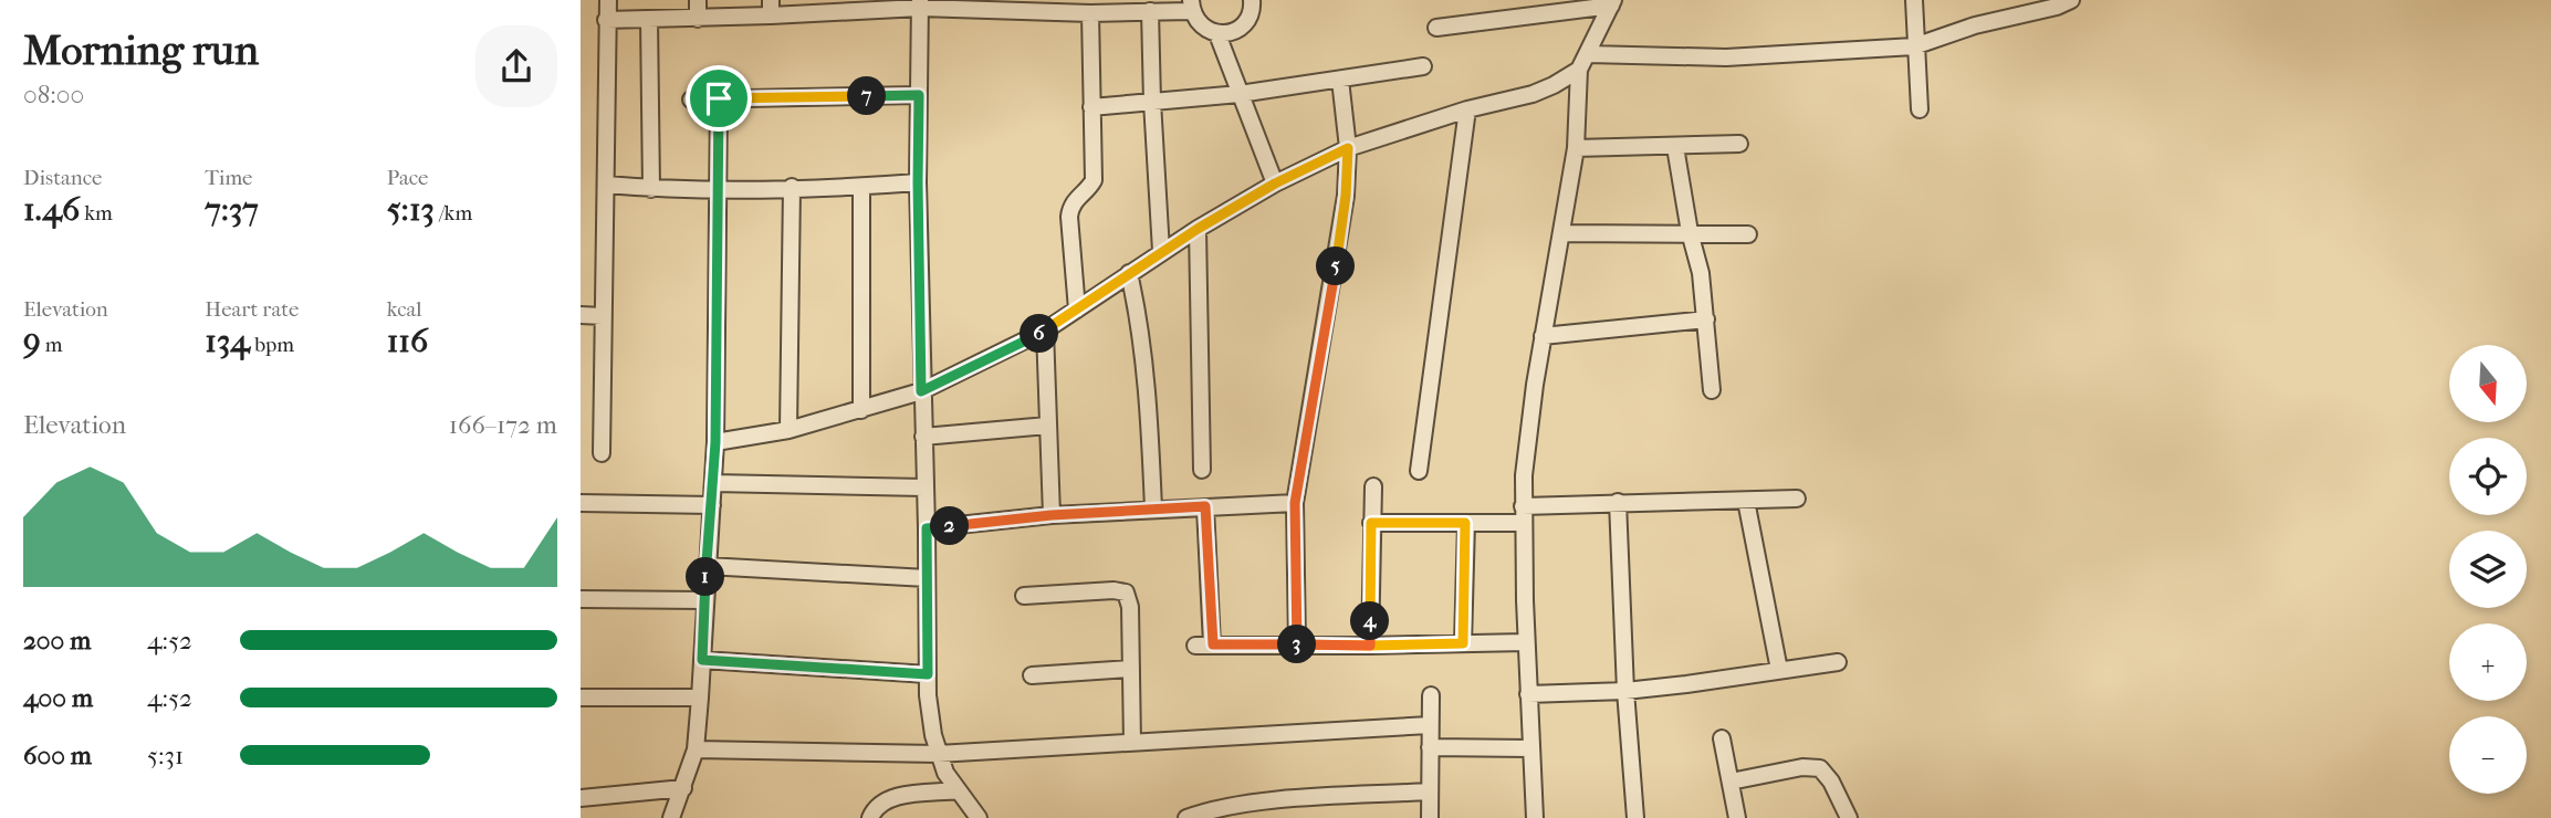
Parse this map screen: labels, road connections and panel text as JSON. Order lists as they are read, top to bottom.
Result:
{
  "north": "bottom",
  "page": {
    "heading": ["Morning run", "08:00"],
    "pins": [
      "7",
      "5",
      "6",
      "2",
      "1",
      "4",
      "3"
    ],
    "stats": [
      ["Distance", "1.46 km"],
      ["Time", "7:37"],
      ["Pace", "5:13 /km"],
      ["Elevation", "9 m"],
      ["Heart rate", "134 bpm"],
      ["kcal", "116"]
    ],
    "map_buttons": ["+", "−"],
    "chart": ["Elevation", "166–172 m"],
    "list": [
      {
        "name": "200 m",
        "note": "4:52"
      },
      {
        "name": "400 m",
        "note": "4:52"
      },
      {
        "name": "600 m",
        "note": "5:31"
      }
    ]
  }
}
